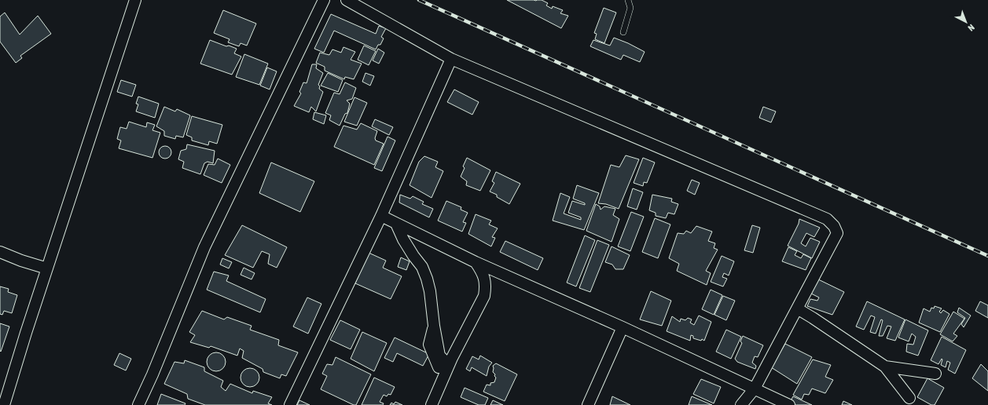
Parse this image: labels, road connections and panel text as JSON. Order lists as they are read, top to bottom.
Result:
{
  "north": "bottom right"
}
